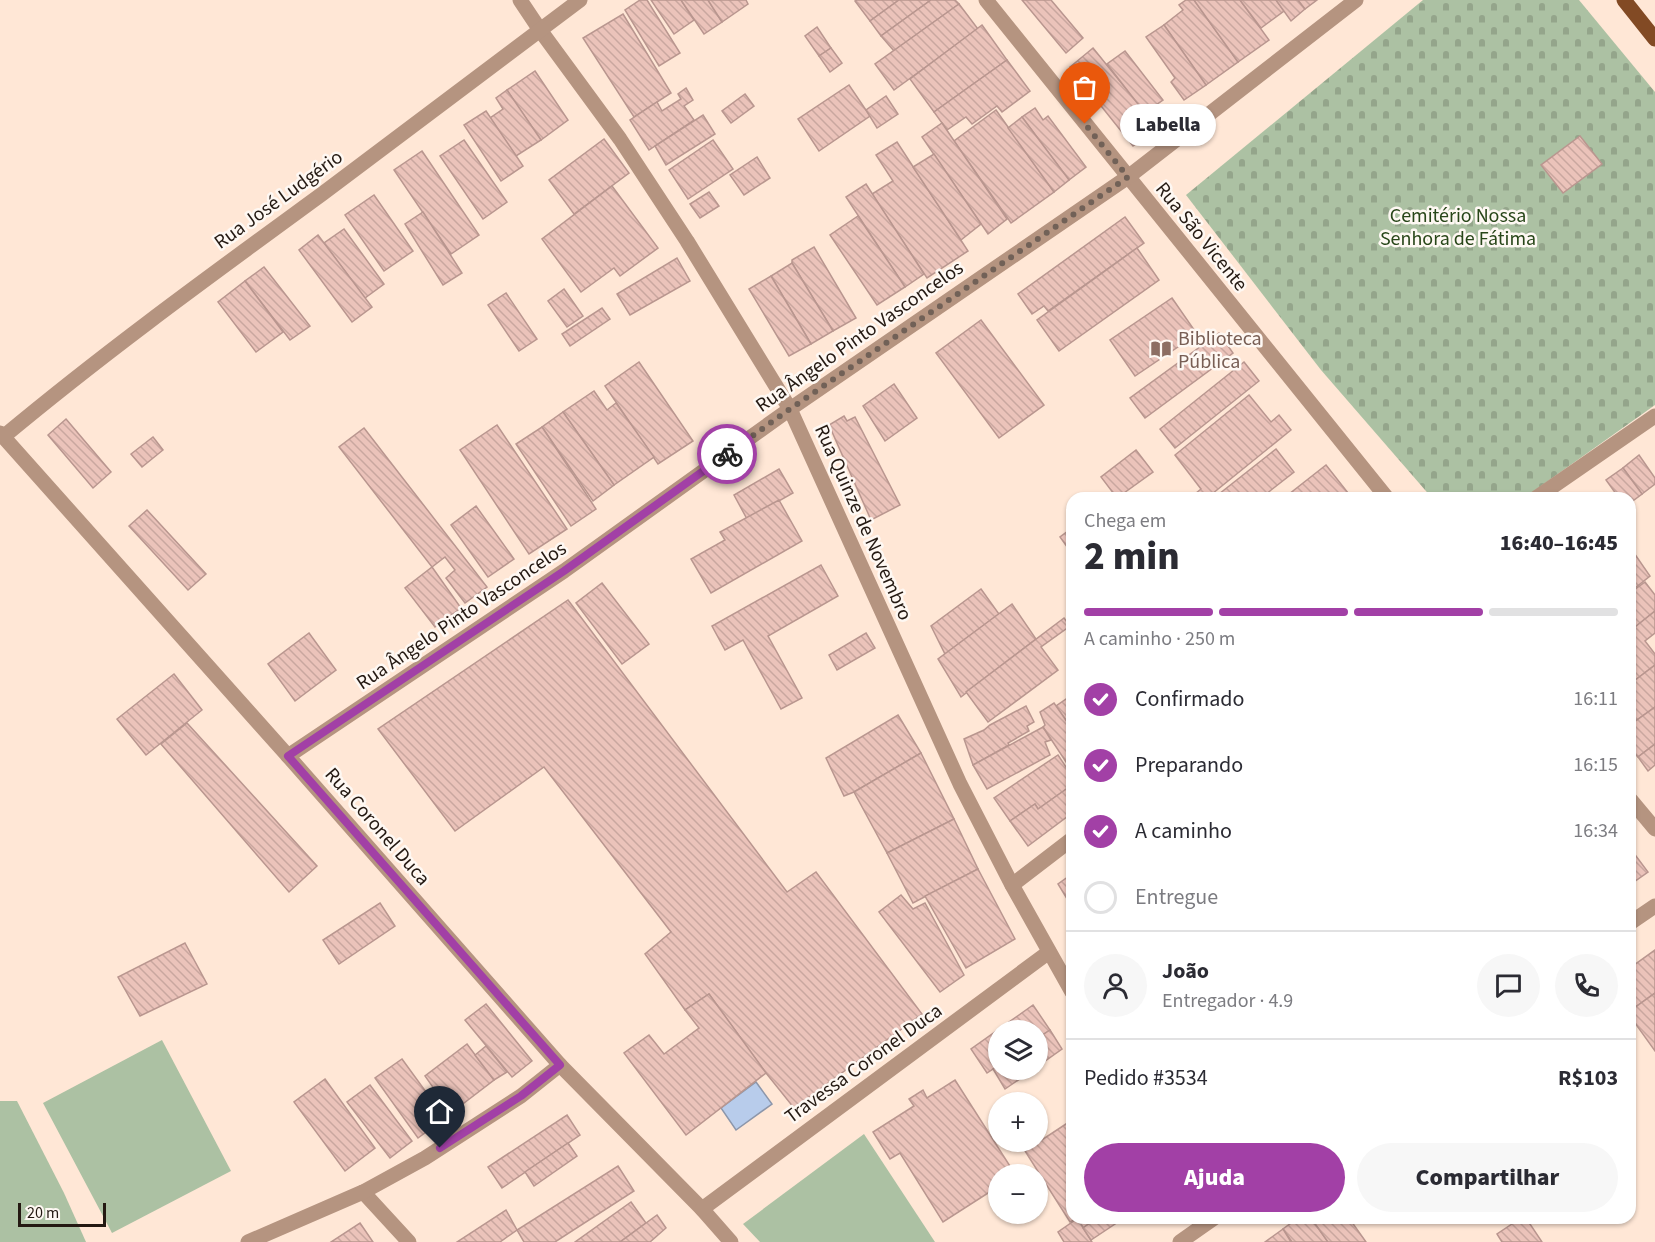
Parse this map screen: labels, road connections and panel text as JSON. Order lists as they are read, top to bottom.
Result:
{
  "streets": {
    "street": [
      "Rua José Ludgério",
      "Rua São Vicente",
      "Rua Ângelo Pinto Vasconcelos",
      "Rua Quinze de Novembro",
      "Rua Coronel Duca",
      "Travessa Coronel Duca"
    ]
  },
  "crossings": [
    ["Rua José Ludgério", "Rua Quinze de Novembro"],
    ["Rua José Ludgério", "Rua Coronel Duca"],
    ["Rua São Vicente", "Rua Ângelo Pinto Vasconcelos"],
    ["Rua Ângelo Pinto Vasconcelos", "Rua Quinze de Novembro"],
    ["Rua Ângelo Pinto Vasconcelos", "Rua Coronel Duca"],
    ["Rua Quinze de Novembro", "Travessa Coronel Duca"],
    ["Rua Coronel Duca", "Travessa Coronel Duca"]
  ],
  "parks": ["Cemitério Nossa Senhora de Fátima"],
  "places": {
    "other": ["Labella"],
    "library": ["Biblioteca Pública"]
  },
  "scale_bar": "20 m",
  "page": {
    "bubble": "Labella",
    "heading": ["2 min", "Chega em", "16:40–16:45"],
    "panel": [
      "João",
      "Entregador · 4.9",
      "Pedido #3534",
      "R$103"
    ],
    "bar": "A caminho · 250 m",
    "list": [
      ["Confirmado", "16:11"],
      ["Preparando", "16:15"],
      ["A caminho", "16:34"],
      "Entregue"
    ],
    "map_buttons": ["+", "−"],
    "buttons": ["Ajuda", "Compartilhar"],
    "scale": "20 m"
  }
}
